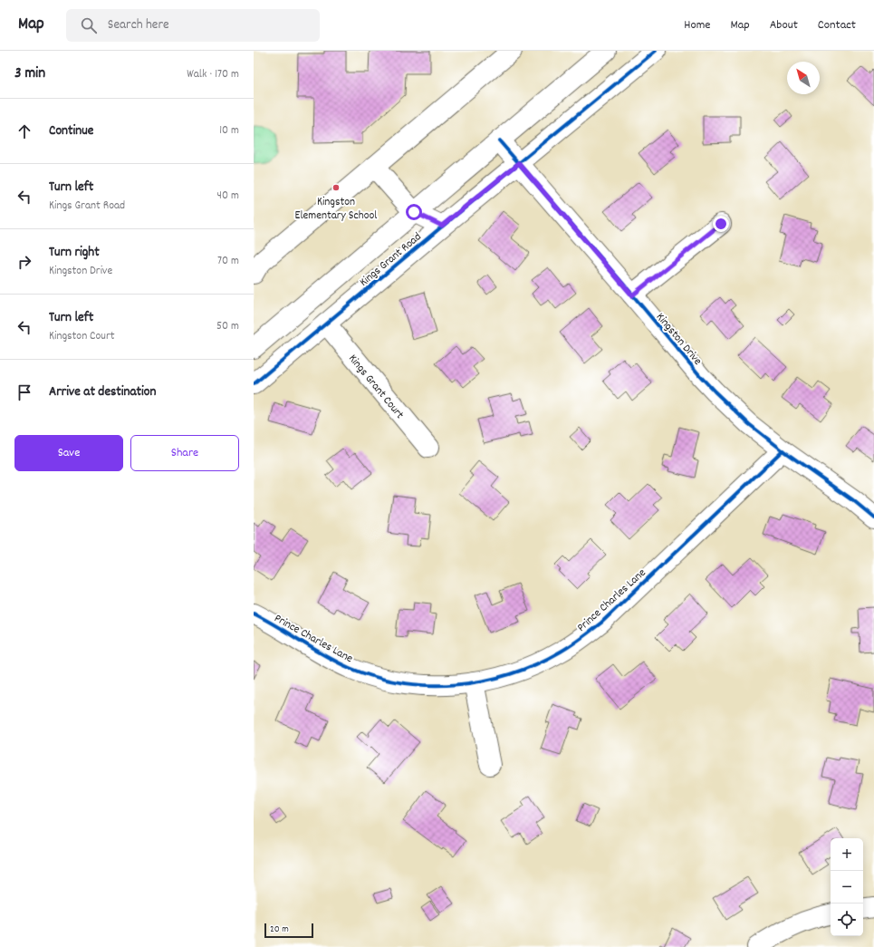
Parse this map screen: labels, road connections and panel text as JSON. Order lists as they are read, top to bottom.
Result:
{
  "streets": {
    "street": [
      "Kings Grant Road",
      "Kingston Drive",
      "Kings Grant Court",
      "Prince Charles Lane"
    ]
  },
  "crossings": [
    ["Kings Grant Road", "Kingston Drive"],
    ["Kings Grant Road", "Kings Grant Court"],
    ["Kingston Drive", "Prince Charles Lane"]
  ],
  "places": ["Kingston Elementary School"],
  "scale_bar": "20 m",
  "north": "top left",
  "page": {
    "header": "Map",
    "search": "Search here",
    "nav": [
      "Home",
      "Map",
      "About",
      "Contact"
    ],
    "heading": ["3 min", "Walk · 170 m"],
    "list": [
      ["Continue", "10 m"],
      ["Turn left", "Kings Grant Road", "40 m"],
      ["Turn right", "Kingston Drive", "70 m"],
      ["Turn left", "Kingston Court", "50 m"],
      "Arrive at destination"
    ],
    "buttons": ["Save", "Share"],
    "map_buttons": ["+", "−"],
    "scale": "20 m"
  }
}
